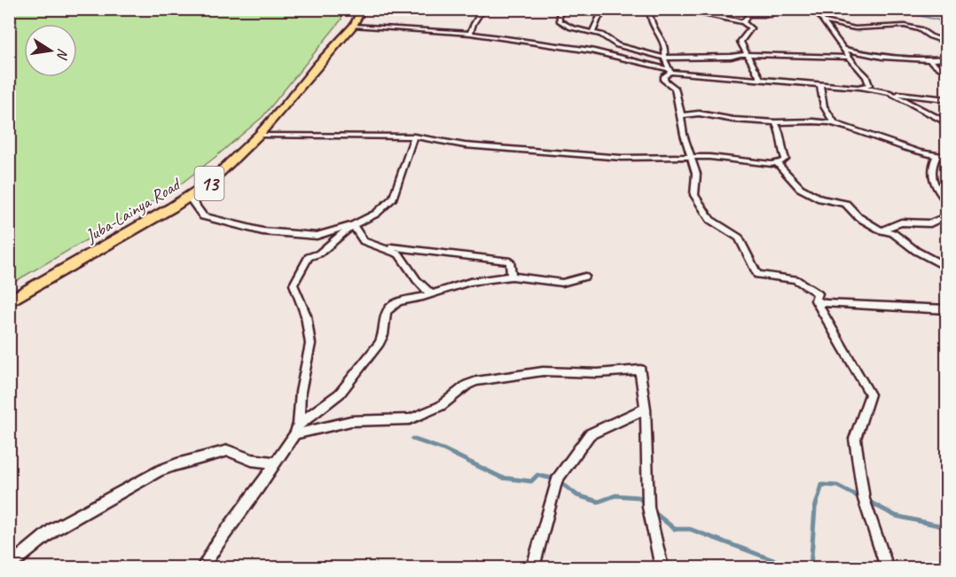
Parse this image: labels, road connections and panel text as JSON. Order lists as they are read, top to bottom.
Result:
{
  "streets": {
    "main road": ["13", "Juba-Lainya Road"]
  },
  "north": "right"
}
